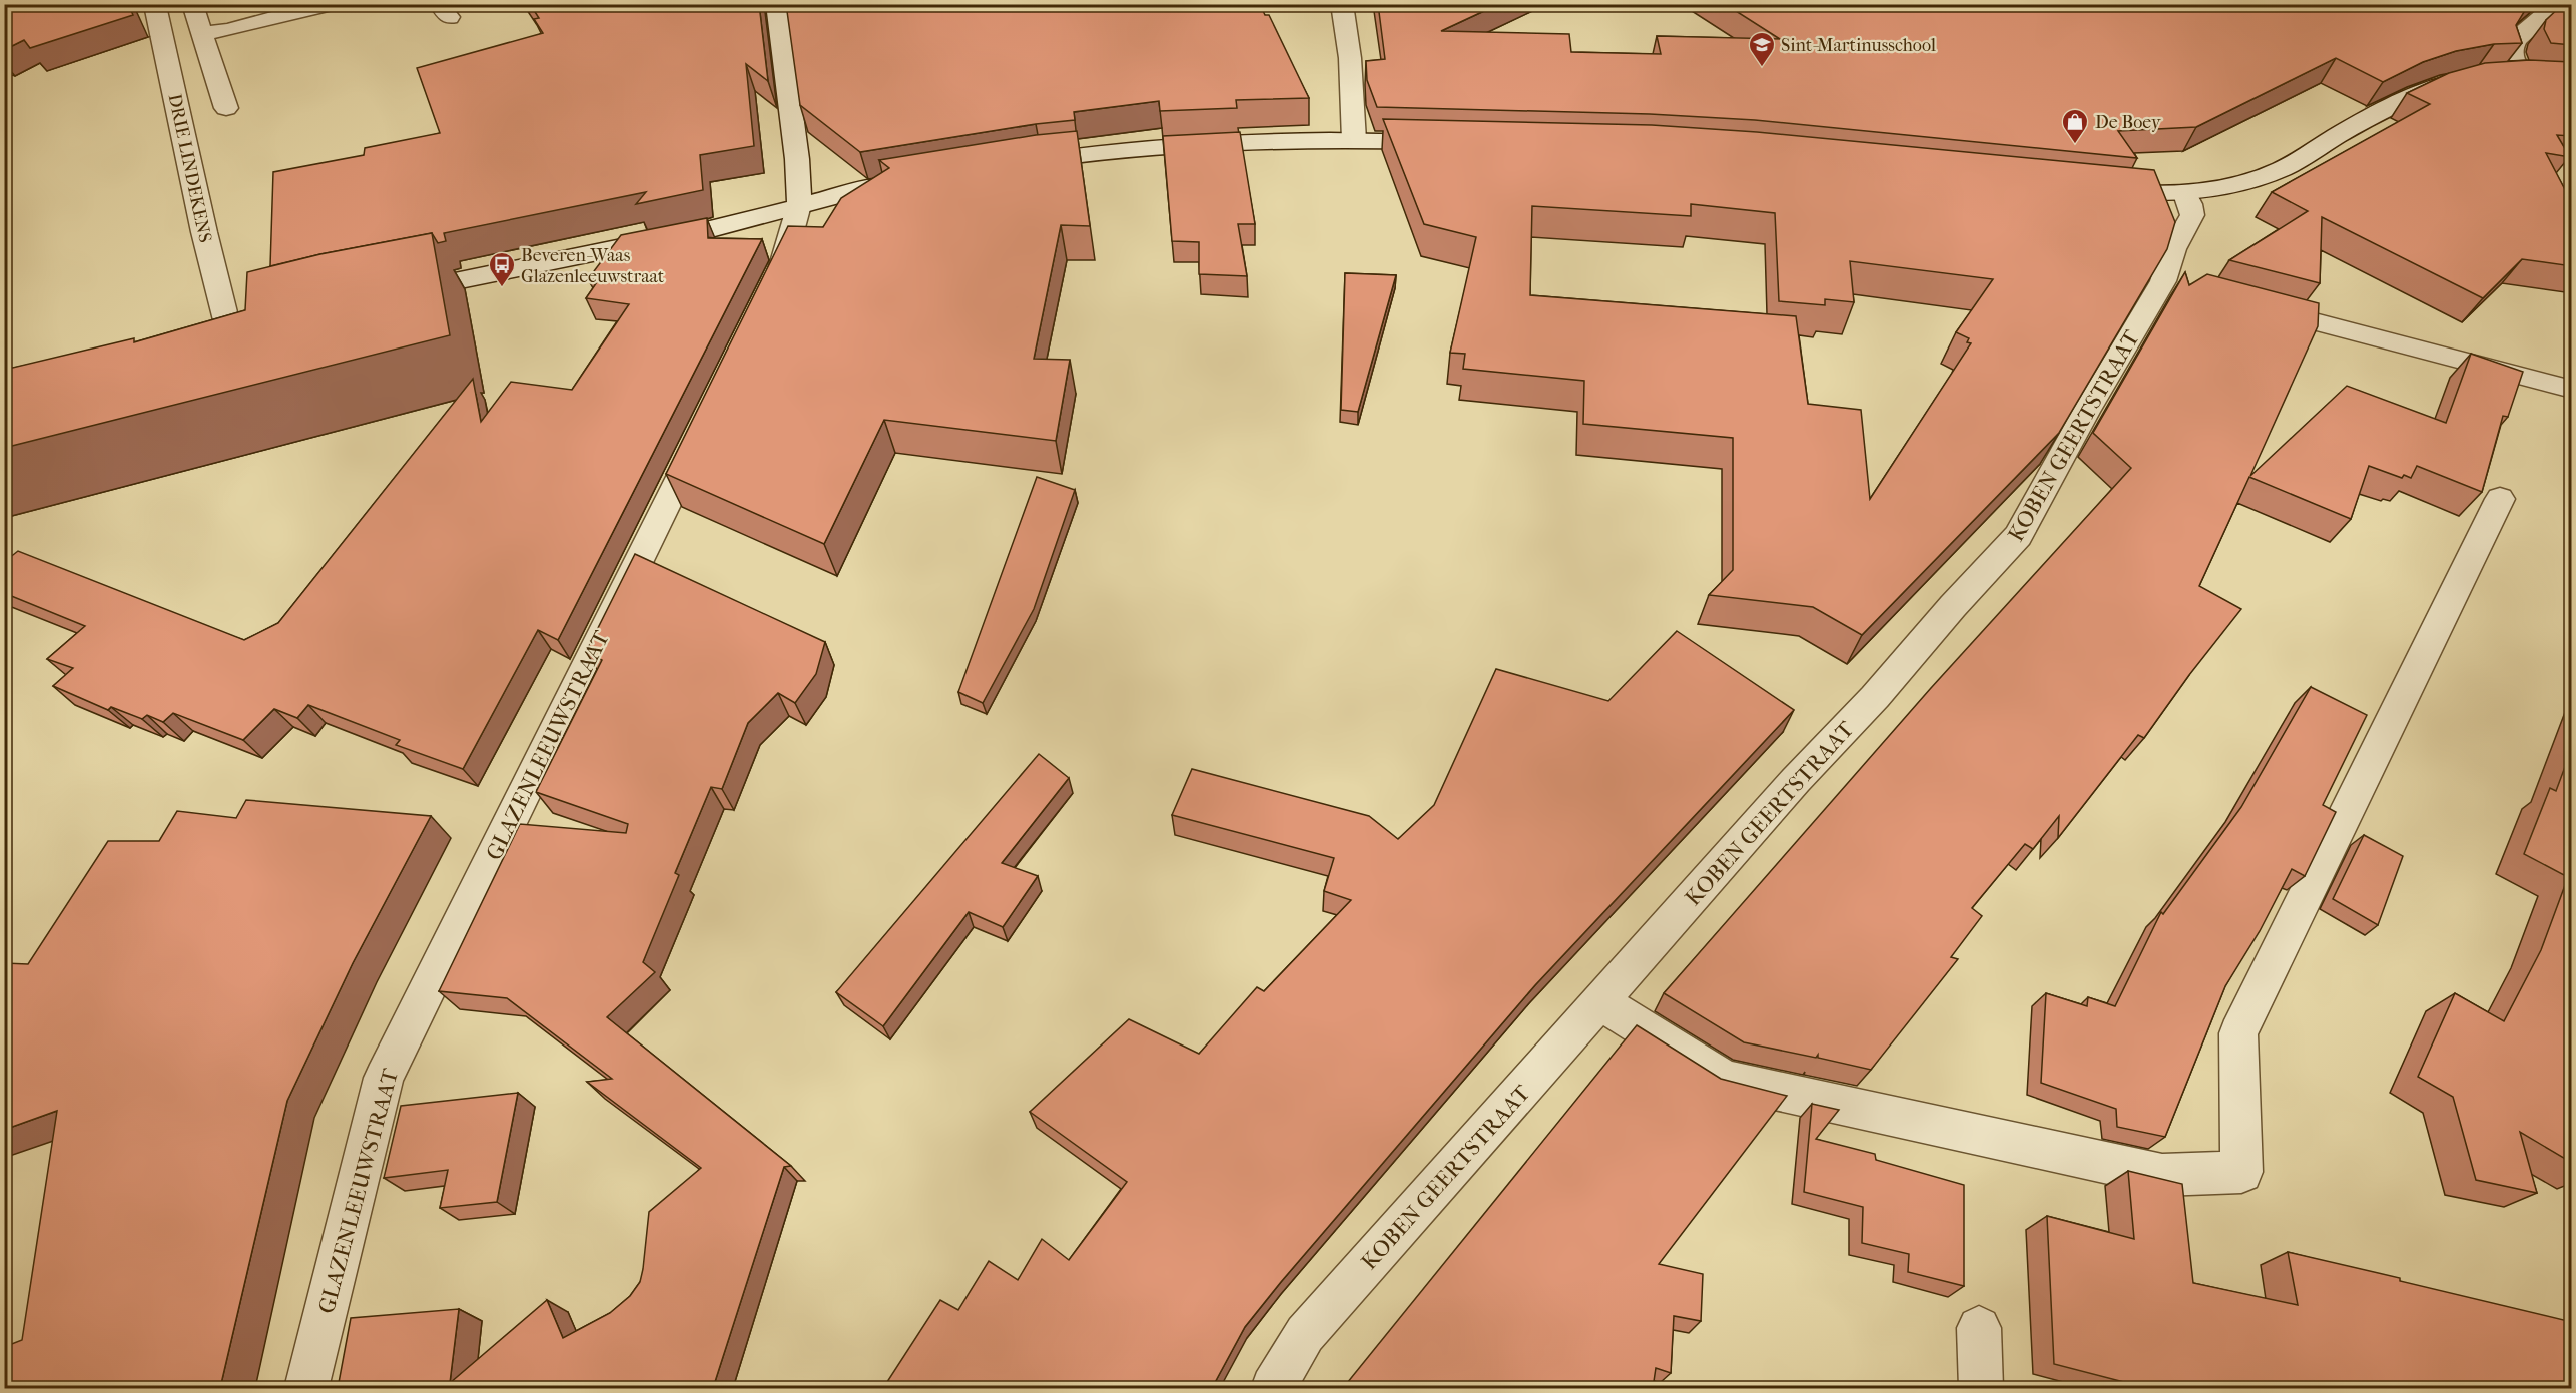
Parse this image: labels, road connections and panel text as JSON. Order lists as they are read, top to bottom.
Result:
{
  "streets": {
    "street": ["DRIE LINDEKENS", "KOBEN GEERTSTRAAT", "GLAZENLEEUWSTRAAT"]
  },
  "places": {
    "school or university": ["Sint-Martinusschool"],
    "shop": ["De Boey"],
    "bus stop": ["Beveren-Waas Glazenleeuwstraat"]
  }
}
